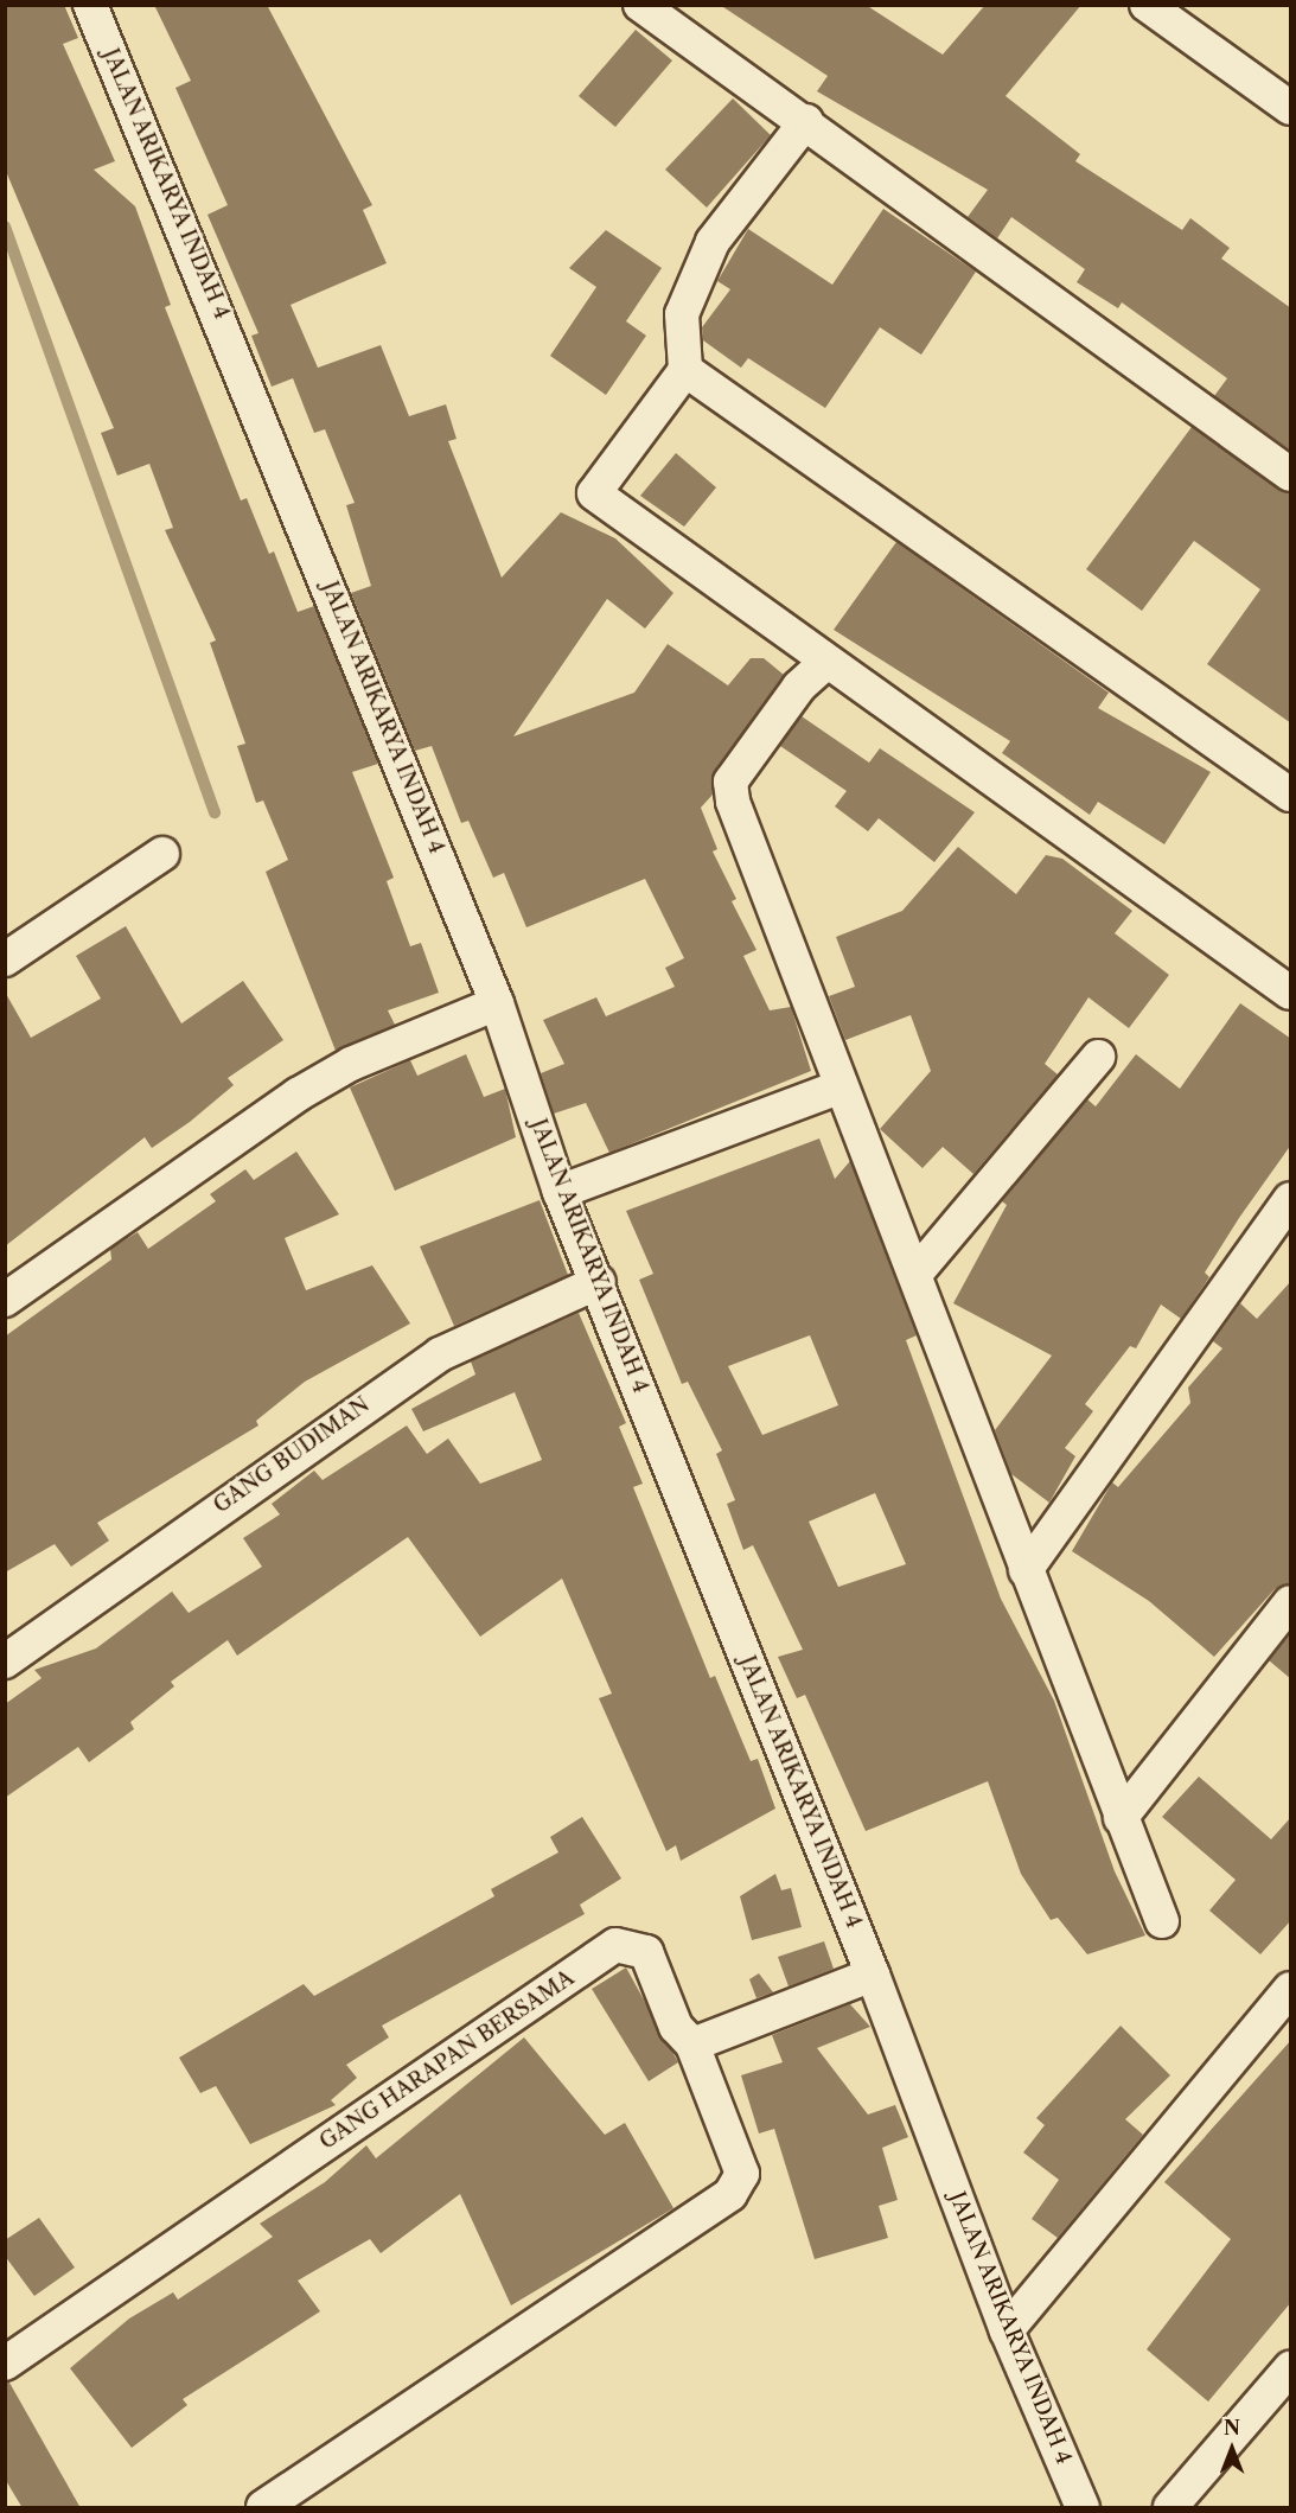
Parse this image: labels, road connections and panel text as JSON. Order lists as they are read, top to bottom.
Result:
{
  "streets": {
    "street": ["JALAN ARIKARYA INDAH 4", "GANG BUDIMAN", "GANG HARAPAN BERSAMA"]
  },
  "crossings": [
    ["JALAN ARIKARYA INDAH 4", "GANG BUDIMAN"]
  ],
  "north": "top"
}
